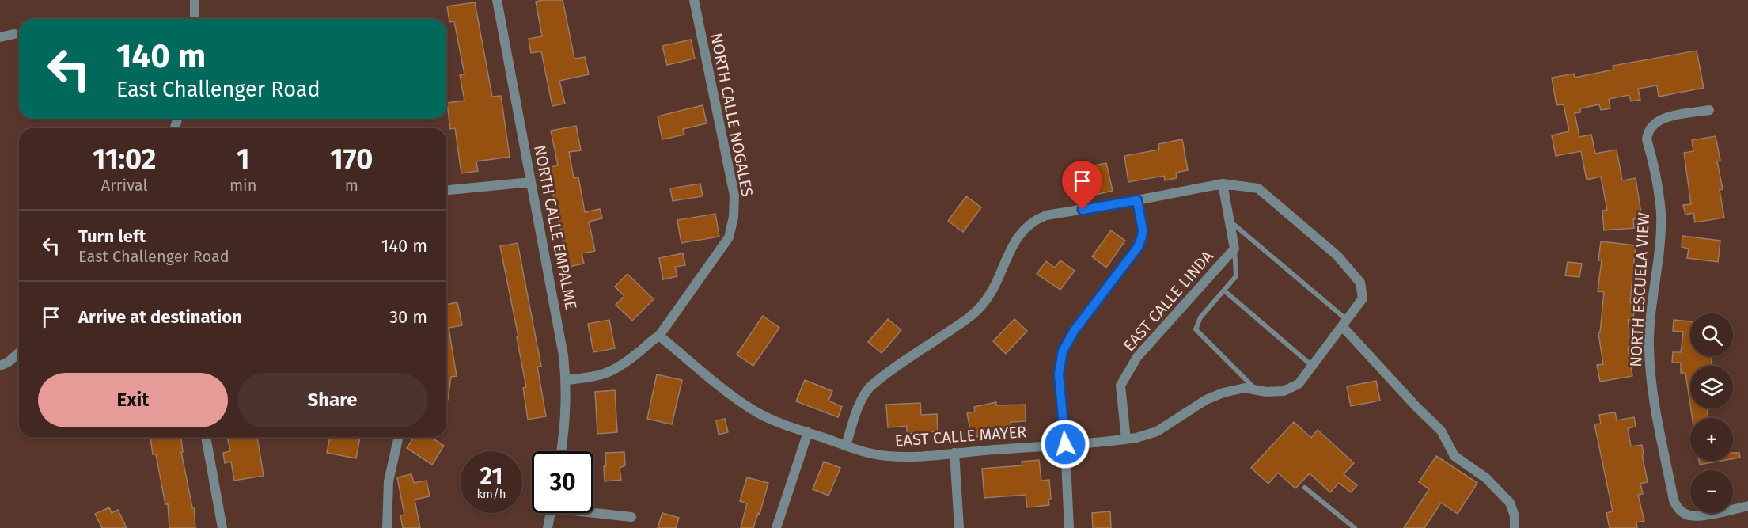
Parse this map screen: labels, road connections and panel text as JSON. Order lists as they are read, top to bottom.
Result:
{
  "streets": {
    "street": [
      "NORTH CALLE NOGALES",
      "NORTH CALLE EMPALME",
      "NORTH ESCUELA VIEW",
      "EAST CALLE LINDA",
      "EAST CALLE MAYER"
    ]
  },
  "crossings": [
    ["NORTH CALLE NOGALES", "NORTH CALLE EMPALME"],
    ["NORTH CALLE NOGALES", "EAST CALLE MAYER"],
    ["EAST CALLE LINDA", "EAST CALLE MAYER"]
  ],
  "page": {
    "turn": ["140 m", "East Challenger Road"],
    "eta": [
      "11:02",
      "Arrival",
      "1",
      "min",
      "170",
      "m"
    ],
    "list": [
      {
        "name": "Turn left",
        "note": "East Challenger Road",
        "value": "140 m"
      },
      {
        "name": "Arrive at destination",
        "value": "30 m"
      }
    ],
    "map_buttons": ["+", "−"],
    "buttons": ["Exit", "Share"],
    "speed": "21 km/h",
    "limit": "30"
  }
}
